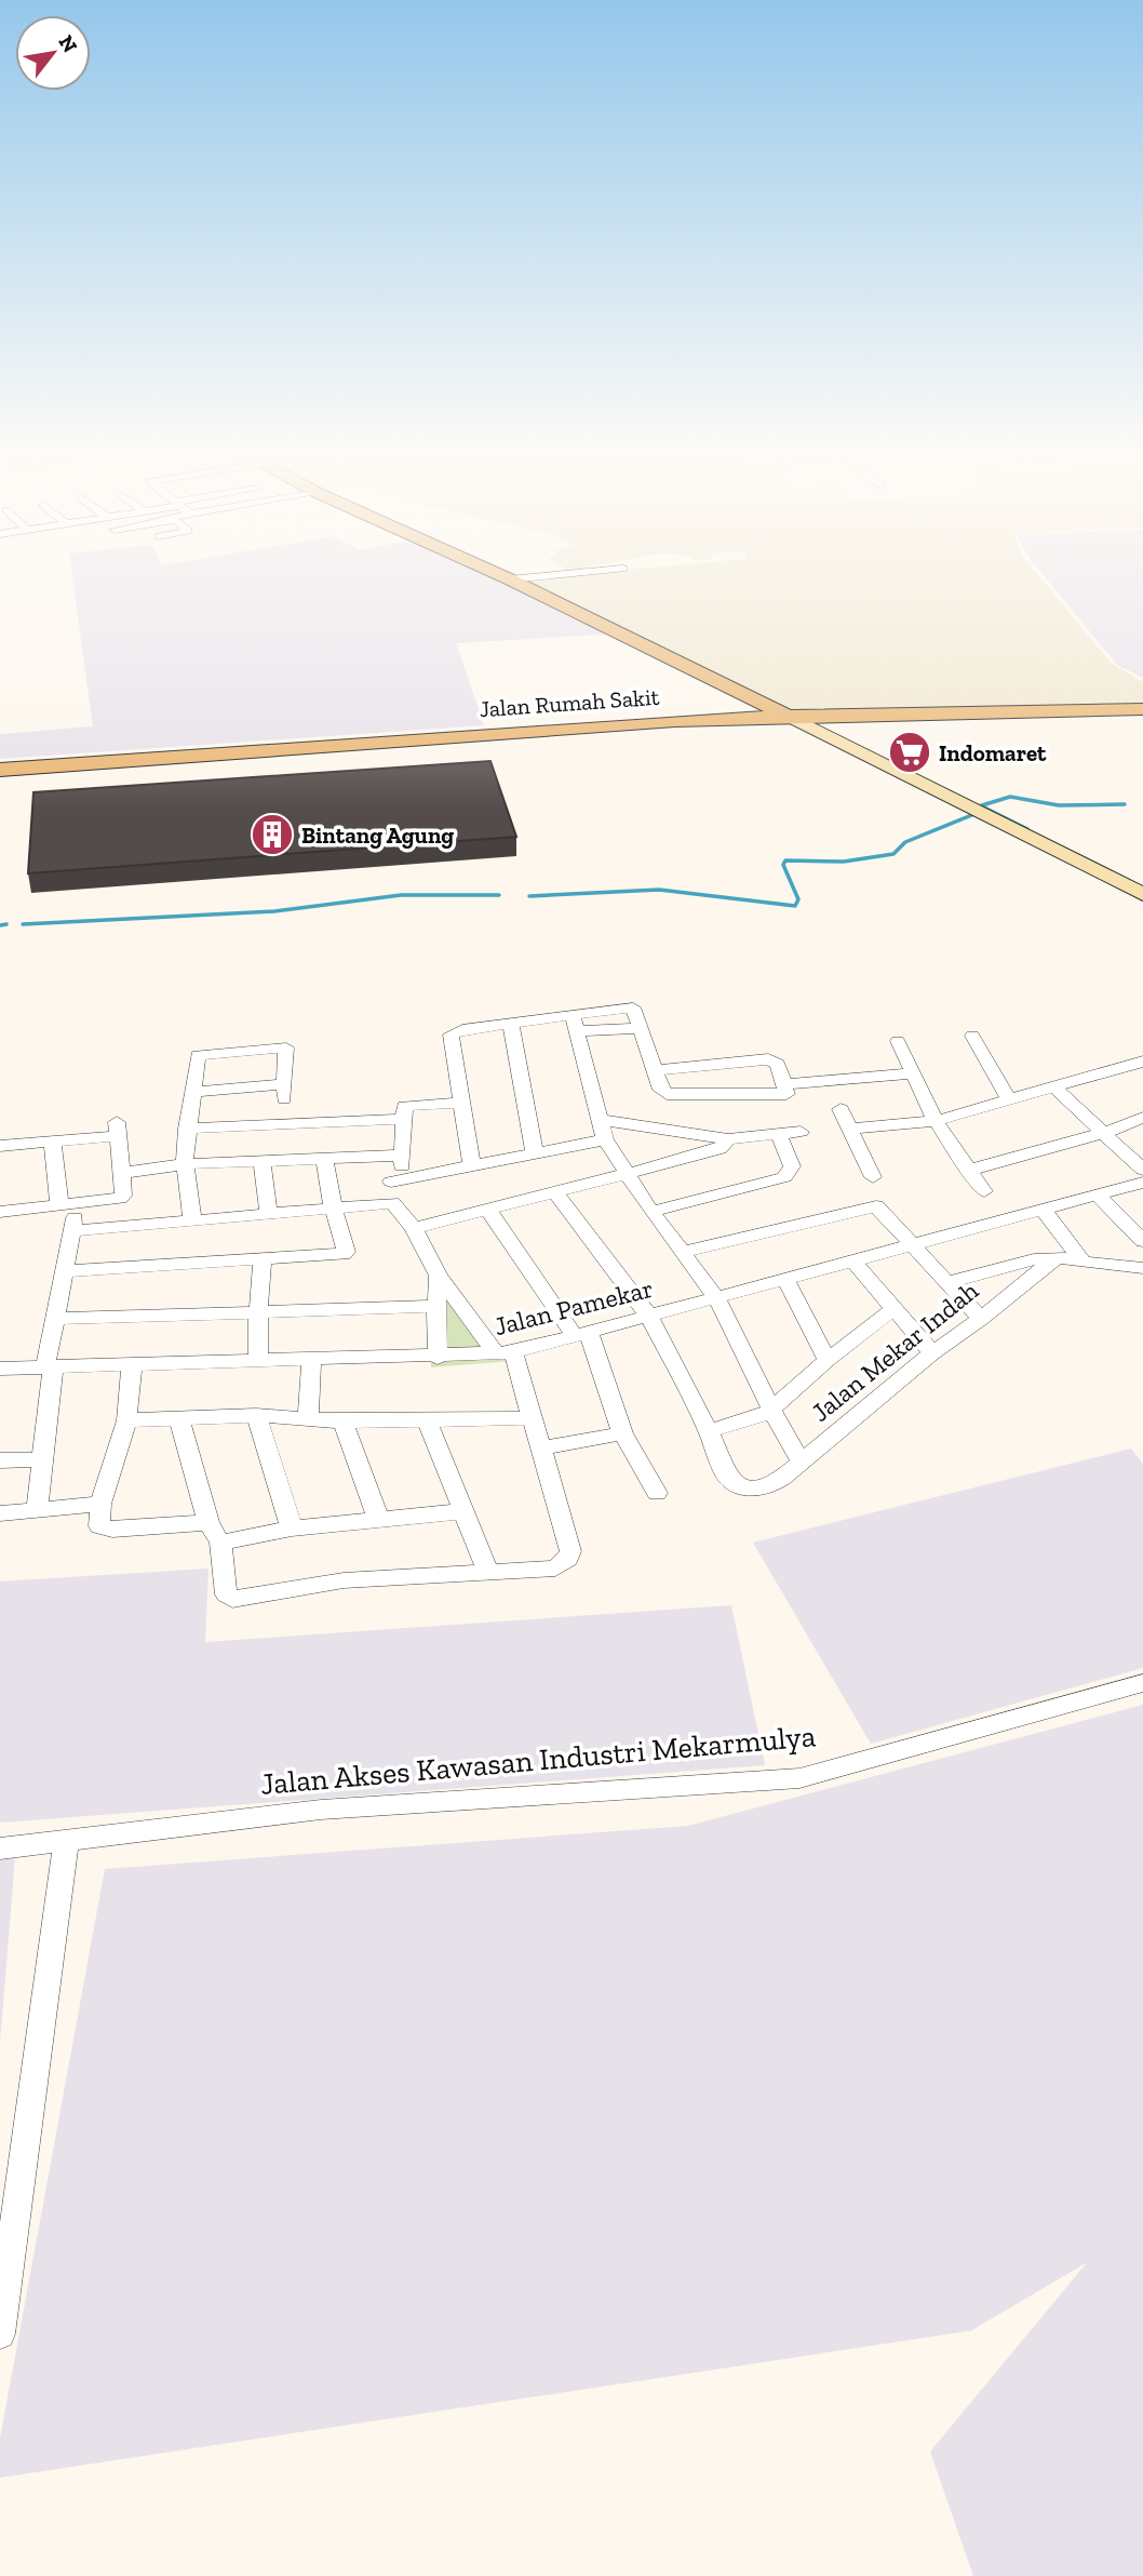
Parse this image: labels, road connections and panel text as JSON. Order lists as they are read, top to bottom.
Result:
{
  "streets": {
    "main road": ["Jalan Rumah Sakit"],
    "street": ["Jalan Pamekar", "Jalan Mekar Indah", "Jalan Akses Kawasan Industri Mekarmulya"]
  },
  "places": {
    "supermarket": ["Indomaret"],
    "building": ["Bintang Agung"]
  },
  "north": "top right"
}
